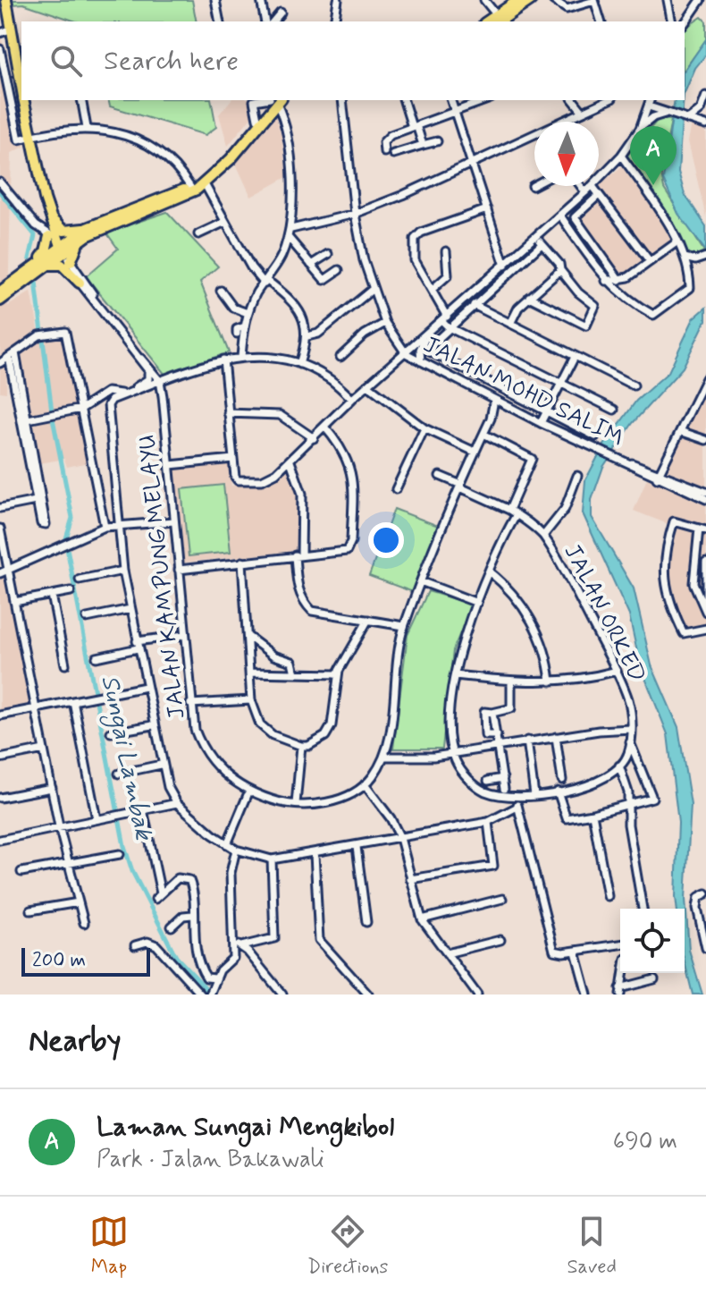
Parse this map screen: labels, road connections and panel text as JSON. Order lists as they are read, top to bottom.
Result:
{
  "streets": {
    "street": ["JALAN MOHD SALIM", "JALAN KAMPUNG MELAYU", "JALAN ORKED"]
  },
  "crossings": [
    ["JALAN MOHD SALIM", "JALAN KAMPUNG MELAYU"],
    ["JALAN KAMPUNG MELAYU", "JALAN ORKED"]
  ],
  "water": ["Sungai Lambak"],
  "scale_bar": "200 m",
  "north": "bottom",
  "page": {
    "search": "Search here",
    "pins": "A",
    "scale": "200 m",
    "heading": "Nearby",
    "list": [
      {
        "mark": "A",
        "name": "Laman Sungai Mengkibol",
        "note": "Park · Jalan Bakawali",
        "value": "690 m"
      }
    ],
    "nav": ["Map", "Directions", "Saved"]
  }
}
